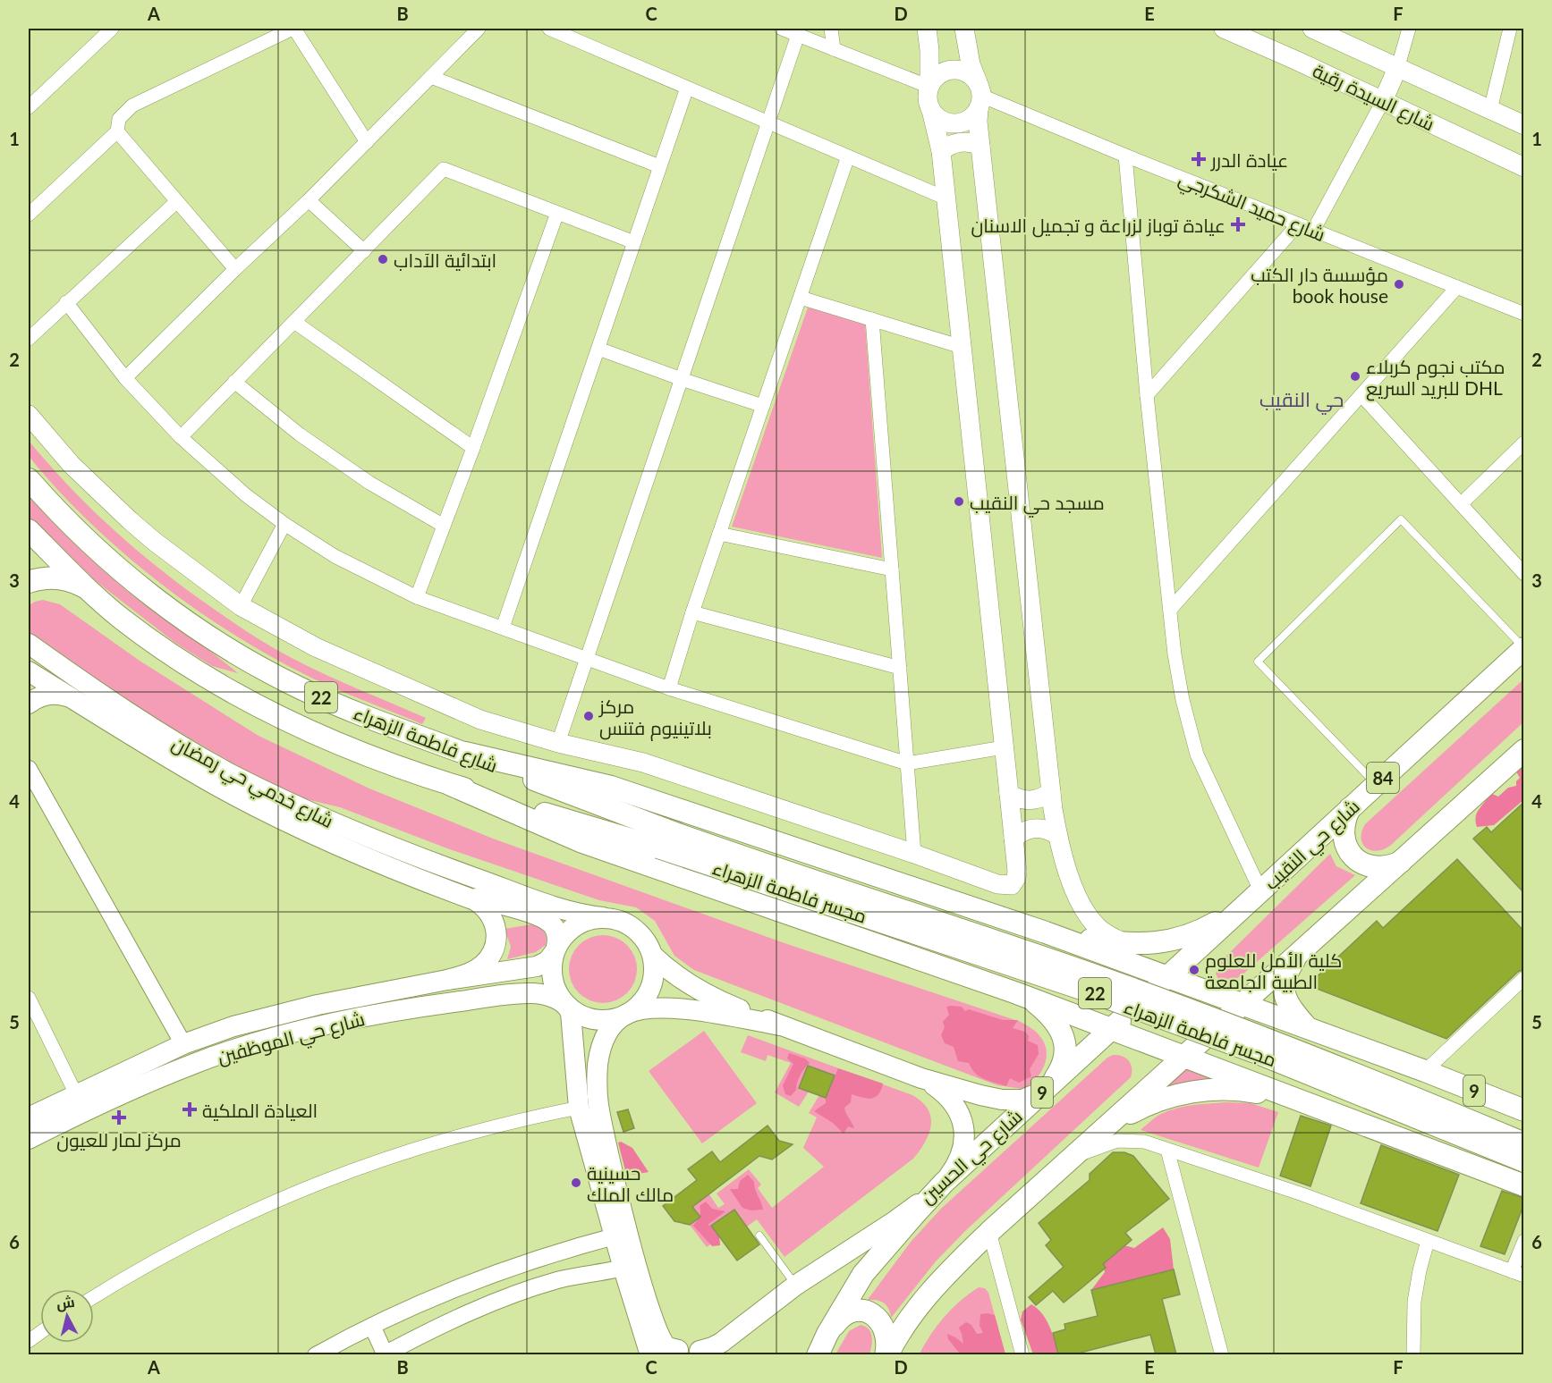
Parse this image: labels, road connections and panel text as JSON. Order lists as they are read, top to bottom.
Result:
{
  "streets": {
    "highway": [
      "22",
      "شارع فاطمة الزهراء",
      "84",
      "شارع حي النقيب",
      "مجسر فاطمة الزهراء",
      "9",
      "شارع حي الحسين"
    ],
    "main road": ["شارع السيدة رقية", "شارع خدمي حي رمضان", "شارع حي الموظفين"],
    "street": ["شارع حميد الشكرجي"]
  },
  "crossings": [
    ["شارع فاطمة الزهراء", "مجسر فاطمة الزهراء"],
    ["شارع خدمي حي رمضان", "شارع حي الموظفين"],
    ["شارع حي النقيب", "شارع حي الحسين"],
    ["9", "شارع حي الحسين"]
  ],
  "districts": ["حي النقيب"],
  "places": {
    "health": [
      "عيادة الدرر",
      "عيادة توباز لزراعة و تجميل الاسنان",
      "العيادة الملكية",
      "مركز لمار للعيون"
    ],
    "other": [
      "ابتدائية الآداب",
      "مؤسسة دار الكتب book house",
      "مكتب نجوم كربلاء للبريد السريع DHL",
      "مسجد حي النقيب",
      "مركز بلاتينيوم فتنس",
      "كلية الأمل للعلوم الطبية الجامعة",
      "حسينية مالك الملك"
    ]
  },
  "north": "top",
  "grid": {
    "columns": [
      "A",
      "B",
      "C",
      "D",
      "E",
      "F"
    ],
    "rows": [
      "1",
      "2",
      "3",
      "4",
      "5",
      "6"
    ]
  }
}
